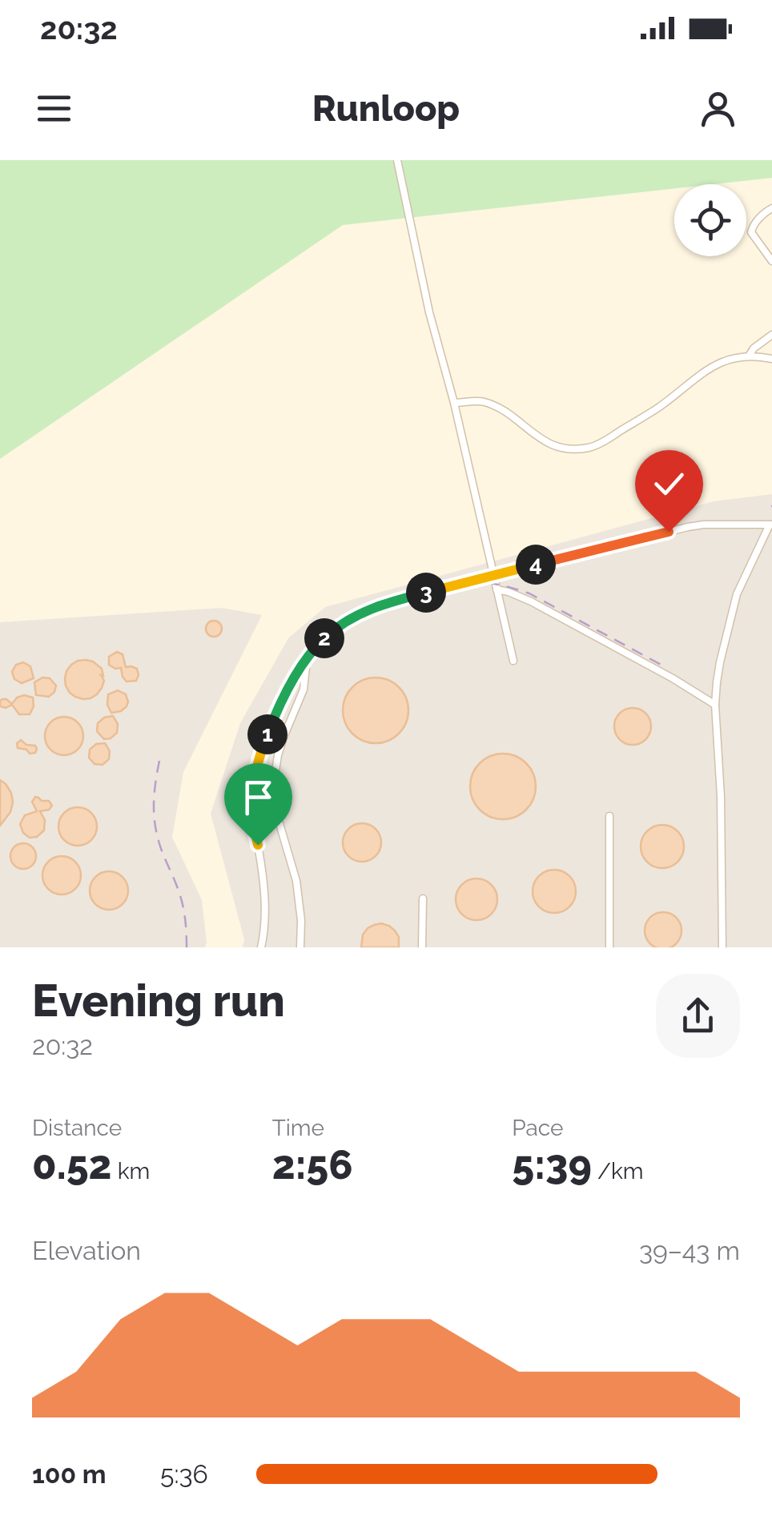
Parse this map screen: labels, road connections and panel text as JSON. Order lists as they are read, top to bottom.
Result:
{
  "page": {
    "status": "20:32",
    "header": "Runloop",
    "pins": [
      "4",
      "3",
      "2",
      "1"
    ],
    "heading": ["Evening run", "20:32"],
    "stats": [
      ["Distance", "0.52 km"],
      ["Time", "2:56"],
      ["Pace", "5:39 /km"]
    ],
    "chart": ["Elevation", "39–43 m"],
    "list": [
      {
        "name": "100 m",
        "note": "5:36"
      }
    ]
  }
}
